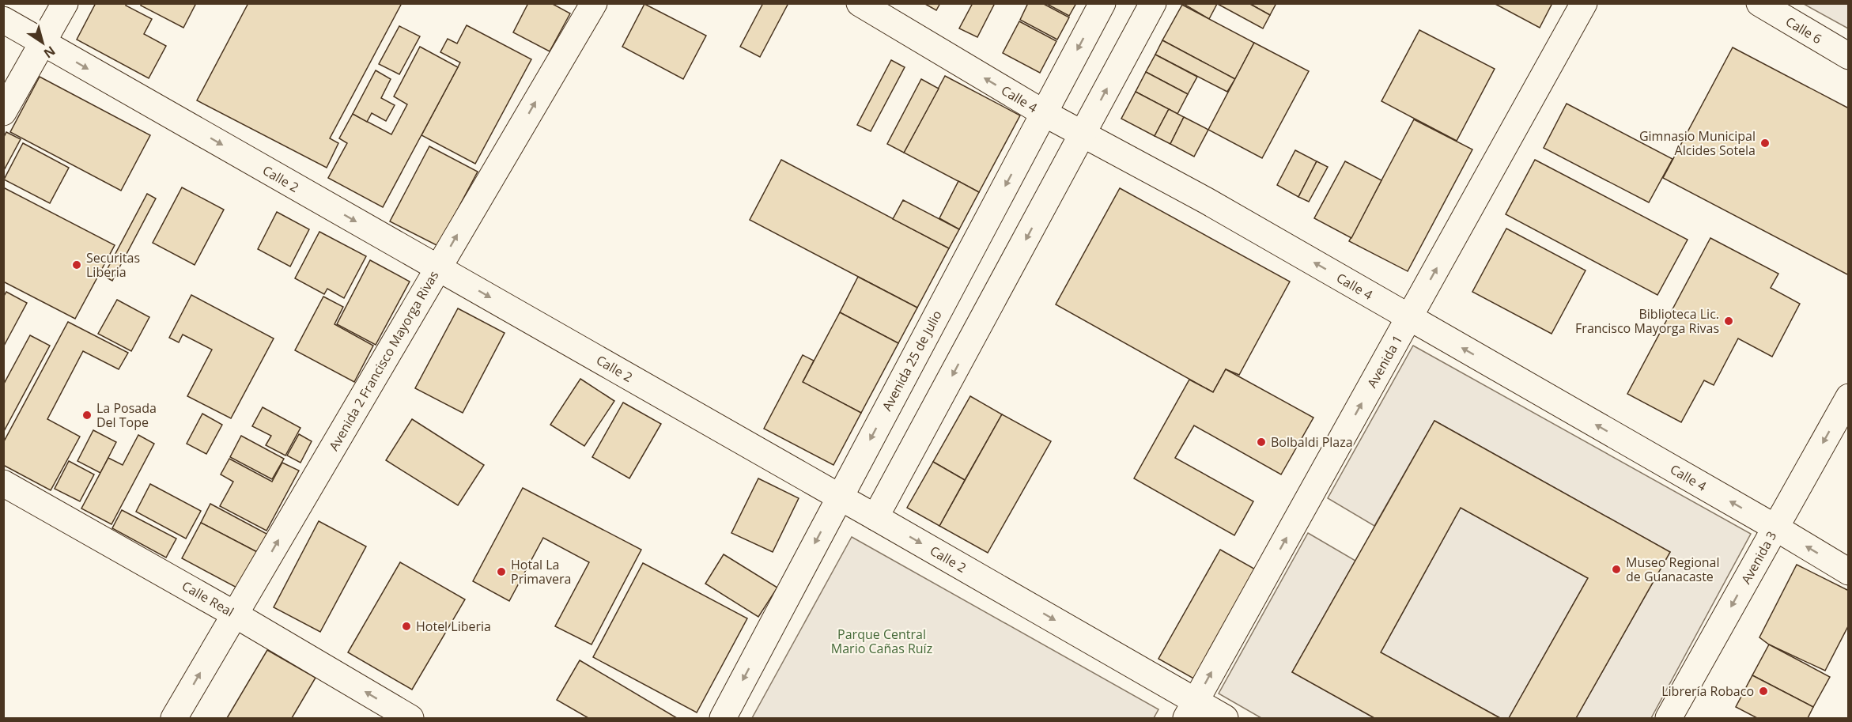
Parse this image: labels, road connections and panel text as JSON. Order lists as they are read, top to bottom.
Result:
{
  "streets": {
    "street": [
      "Calle 6",
      "Calle 4",
      "Calle 2",
      "Avenida 2 Francisco Mayorga Rivas",
      "Avenida 25 de Julio",
      "Avenida 1",
      "Avenida 3",
      "Calle Real"
    ]
  },
  "crossings": [
    ["Calle 4", "Avenida 25 de Julio"],
    ["Calle 4", "Avenida 1"],
    ["Calle 4", "Avenida 3"],
    ["Calle 2", "Avenida 2 Francisco Mayorga Rivas"],
    ["Calle 2", "Avenida 25 de Julio"],
    ["Calle 2", "Avenida 1"],
    ["Avenida 2 Francisco Mayorga Rivas", "Calle Real"]
  ],
  "one_way": [
    "Calle 4",
    "Calle 2",
    "Avenida 2 Francisco Mayorga Rivas",
    "Avenida 1",
    "Avenida 3",
    "Calle Real"
  ],
  "parks": ["Parque Central Mario Cañas Ruíz"],
  "places": [
    "Gimnasio Municipal Alcides Sotela",
    "Securitas Liberia",
    "Biblioteca Lic. Francisco Mayorga Rivas",
    "La Posada Del Tope",
    "Bolbaldi Plaza",
    "Museo Regional de Guanacaste",
    "Hotal La Primavera",
    "Hotel Liberia",
    "Librería Robaco"
  ],
  "north": "bottom right"
}
